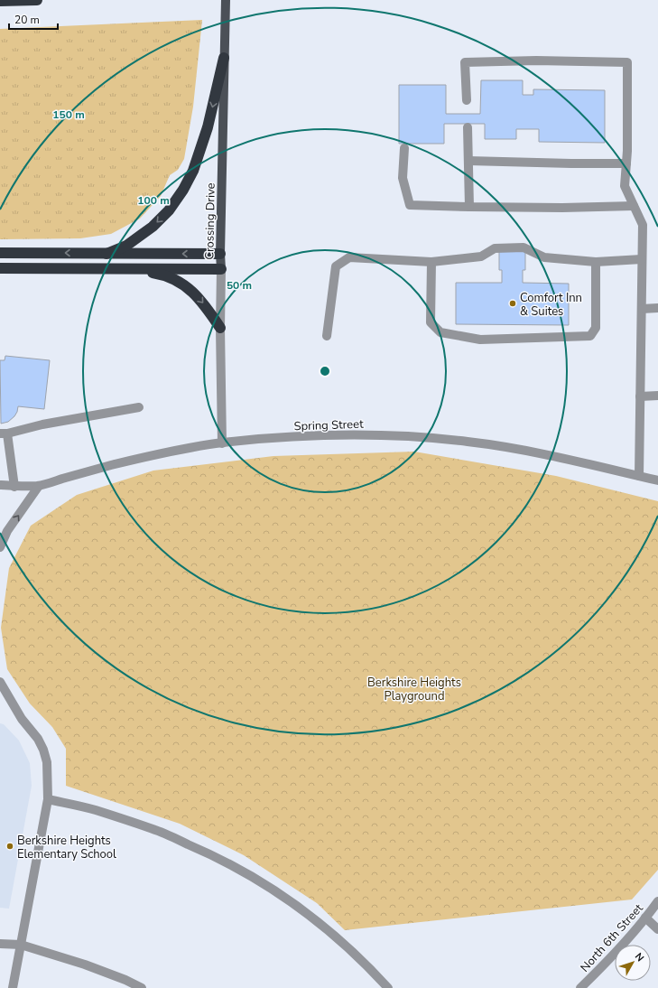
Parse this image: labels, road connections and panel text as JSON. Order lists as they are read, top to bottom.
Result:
{
  "streets": {
    "main road": ["Crossing Drive"],
    "street": ["Spring Street", "North 6th Street"]
  },
  "crossings": [
    ["Crossing Drive", "Spring Street"]
  ],
  "parks": ["Berkshire Heights Playground"],
  "places": ["Comfort Inn & Suites", "Berkshire Heights Elementary School"],
  "scale_bar": "20 m",
  "north": "top right",
  "rings": ["150 m", "100 m", "50 m"]
}
